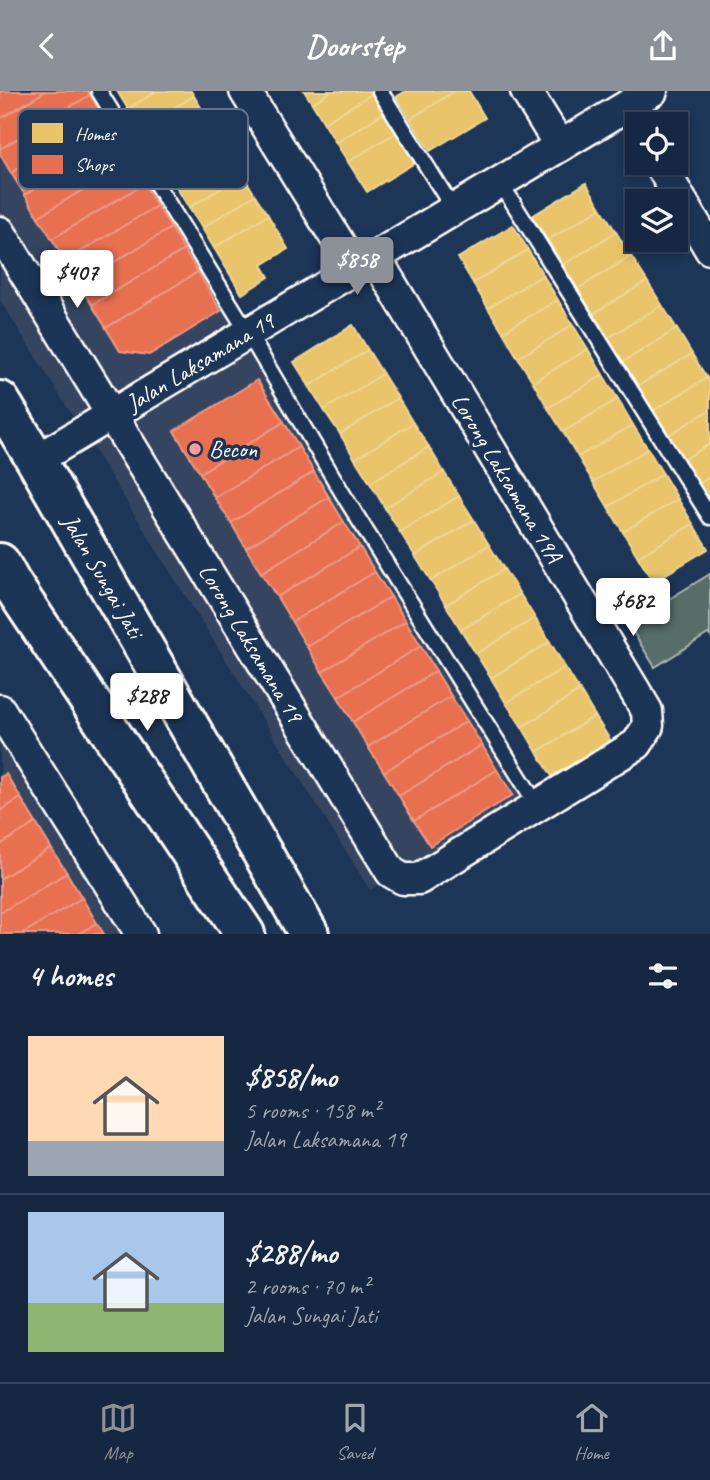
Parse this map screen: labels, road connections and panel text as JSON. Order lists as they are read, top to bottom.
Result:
{
  "streets": {
    "main road": ["Jalan Sungai Jati"],
    "street": ["Jalan Laksamana 19", "Lorong Laksamana 19A", "Lorong Laksamana 19"]
  },
  "crossings": [
    ["Jalan Laksamana 19", "Lorong Laksamana 19A"],
    ["Jalan Laksamana 19", "Jalan Sungai Jati"],
    ["Jalan Laksamana 19", "Lorong Laksamana 19"],
    ["Lorong Laksamana 19A", "Lorong Laksamana 19"]
  ],
  "places": ["Becon"],
  "legend": ["Homes", "Shops"],
  "page": {
    "header": "Doorstep",
    "price": [
      "$858",
      "$407",
      "$682",
      "$288"
    ],
    "heading": "4 homes",
    "list": [
      {
        "name": "$858/mo",
        "note": "5 rooms · 158 m² · Jalan Laksamana 19"
      },
      {
        "name": "$288/mo",
        "note": "2 rooms · 70 m² · Jalan Sungai Jati"
      }
    ],
    "tabs": ["Map", "Saved", "Home"]
  }
}
